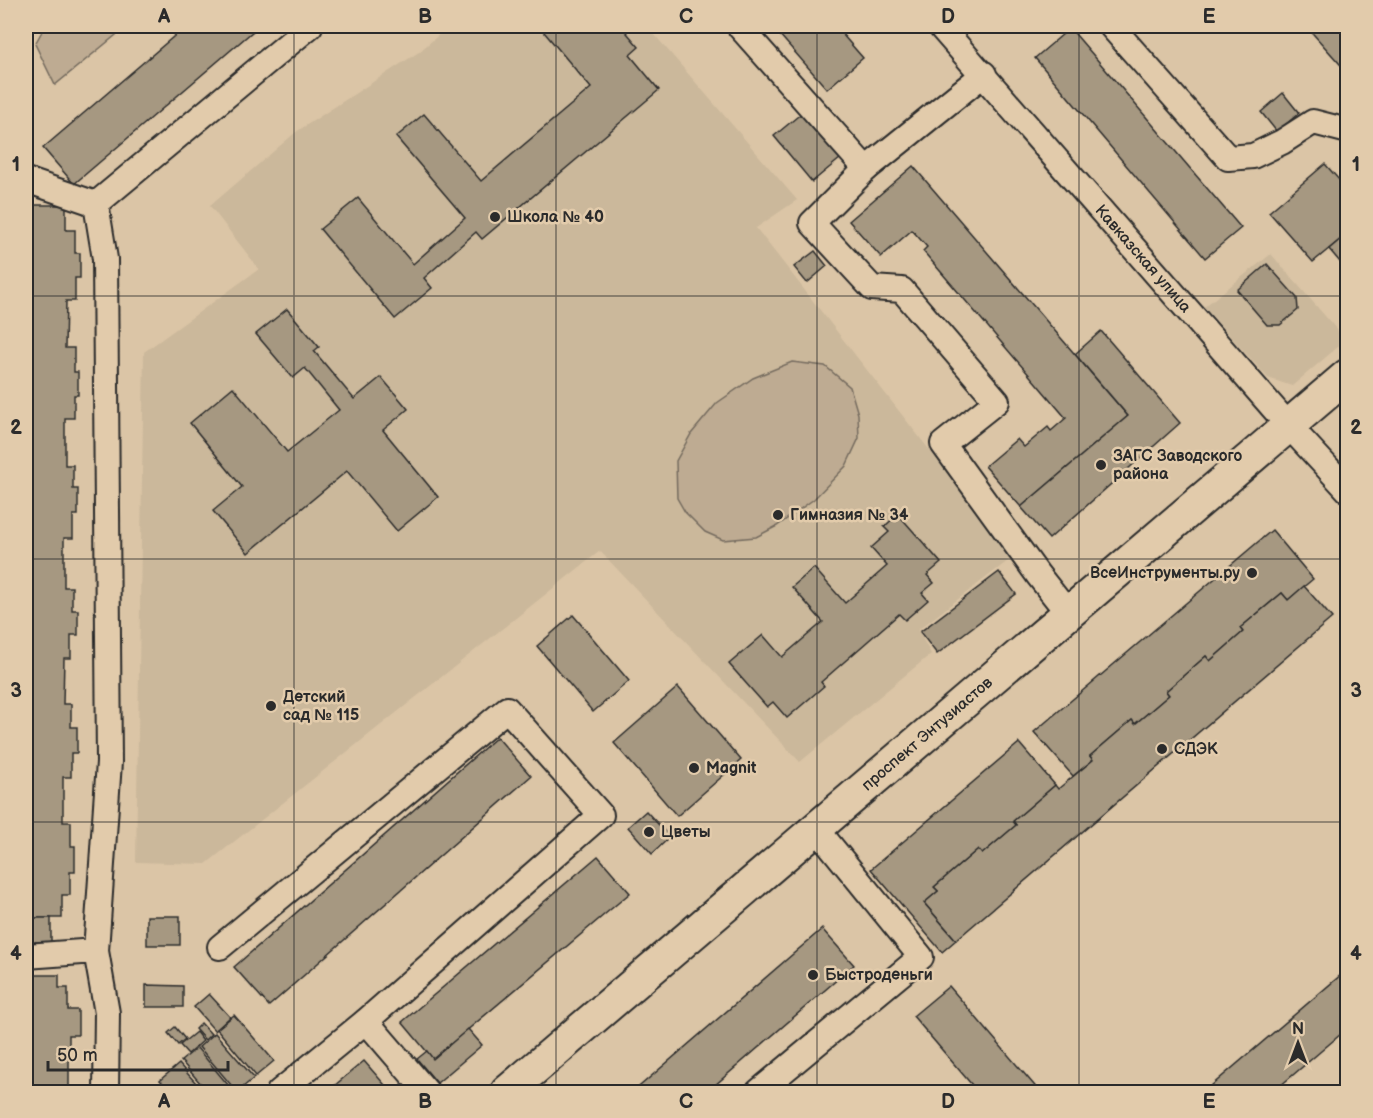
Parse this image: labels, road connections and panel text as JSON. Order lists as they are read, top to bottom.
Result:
{
  "streets": {
    "main road": ["проспект Энтузиастов"],
    "street": ["Кавказская улица"]
  },
  "crossings": [
    ["Кавказская улица", "проспект Энтузиастов"]
  ],
  "places": [
    "Школа № 40",
    "ЗАГС Заводского района",
    "Гимназия № 34",
    "ВсеИнструменты.ру",
    "Детский сад № 115",
    "СДЭК",
    "Magnit",
    "Цветы",
    "Быстроденьги"
  ],
  "scale_bar": "50 m",
  "north": "top",
  "grid": {
    "columns": [
      "A",
      "B",
      "C",
      "D",
      "E"
    ],
    "rows": [
      "1",
      "2",
      "3",
      "4"
    ]
  }
}
